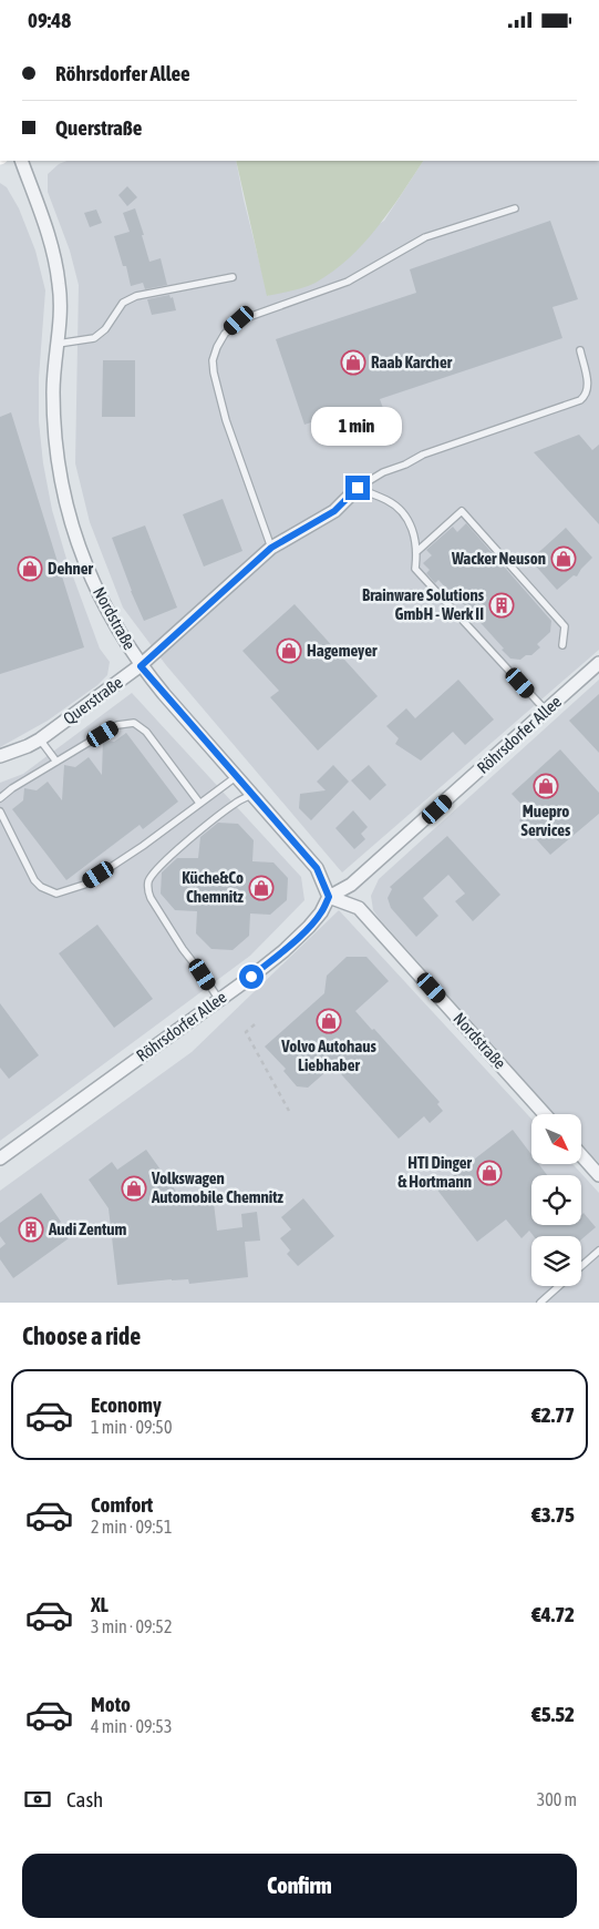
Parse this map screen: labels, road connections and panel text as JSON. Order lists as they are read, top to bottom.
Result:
{
  "streets": {
    "street": ["Nordstraße", "Querstraße", "Röhrsdorfer Allee"]
  },
  "crossings": [
    ["Nordstraße", "Querstraße"],
    ["Nordstraße", "Röhrsdorfer Allee"]
  ],
  "places": {
    "shop": [
      "Raab Karcher",
      "Wacker Neuson",
      "Dehner",
      "Hagemeyer",
      "Muepro Services",
      "Küche&Co Chemnitz",
      "Volvo Autohaus Liebhaber",
      "HTI Dinger & Hortmann",
      "Volkswagen Automobile Chemnitz"
    ],
    "building": ["Brainware Solutions GmbH - Werk II", "Audi Zentum"]
  },
  "north": "bottom right",
  "page": {
    "status": "09:48",
    "banner": ["Röhrsdorfer Allee", "Querstraße"],
    "bubble": "1 min",
    "heading": "Choose a ride",
    "list": [
      {
        "name": "Economy",
        "note": "1 min · 09:50",
        "value": "€2.77"
      },
      {
        "name": "Comfort",
        "note": "2 min · 09:51",
        "value": "€3.75"
      },
      {
        "name": "XL",
        "note": "3 min · 09:52",
        "value": "€4.72"
      },
      {
        "name": "Moto",
        "note": "4 min · 09:53",
        "value": "€5.52"
      }
    ],
    "pay": ["Cash", "300 m"],
    "buttons": "Confirm"
  }
}
